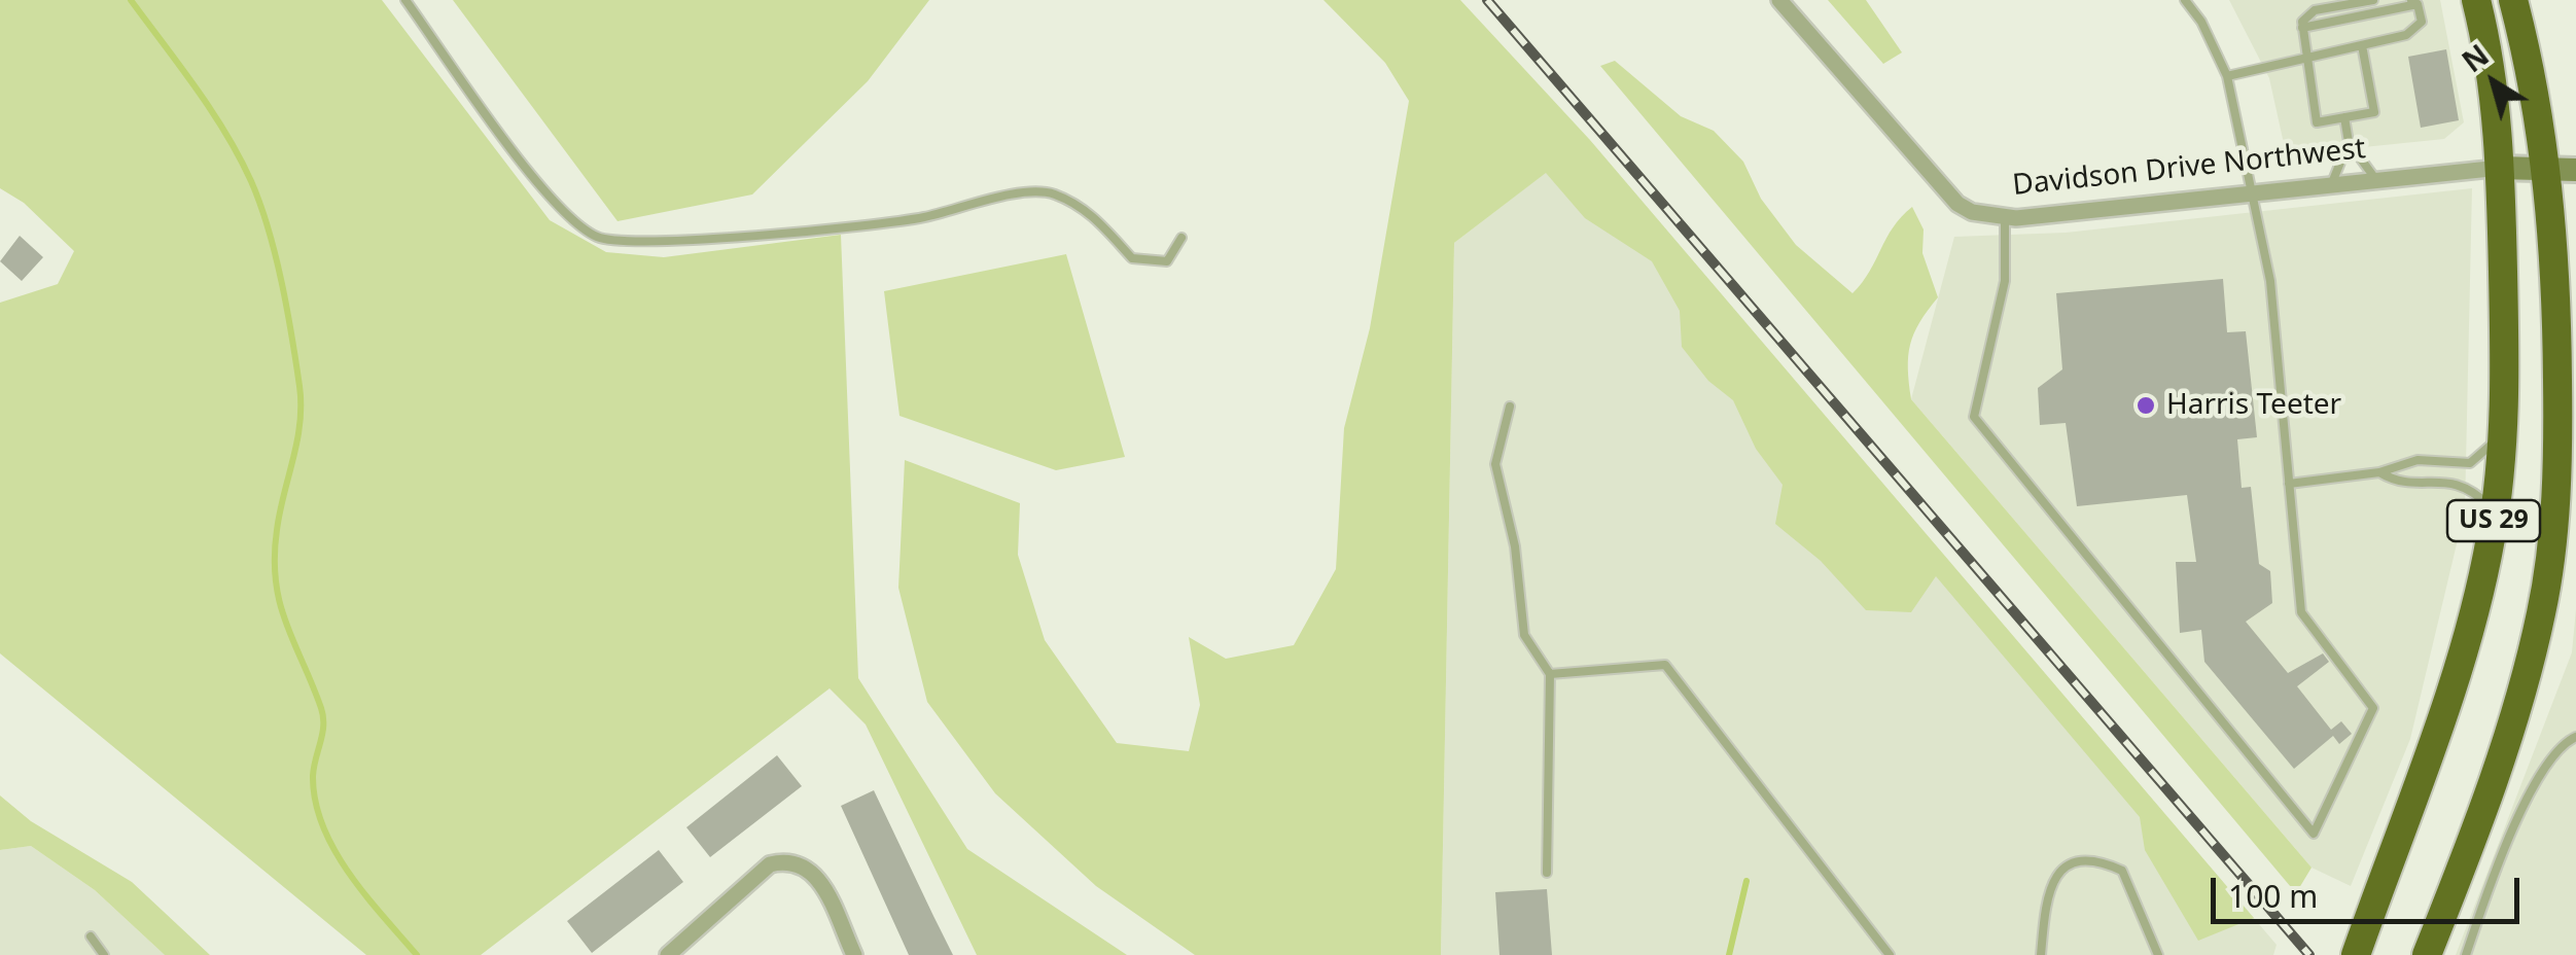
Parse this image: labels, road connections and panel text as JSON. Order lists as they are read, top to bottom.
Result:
{
  "streets": {
    "highway": ["US 29"],
    "main road": ["Davidson Drive Northwest"]
  },
  "crossings": [
    ["Davidson Drive Northwest", "US 29"]
  ],
  "places": ["Harris Teeter"],
  "scale_bar": "100 m",
  "north": "top left"
}
